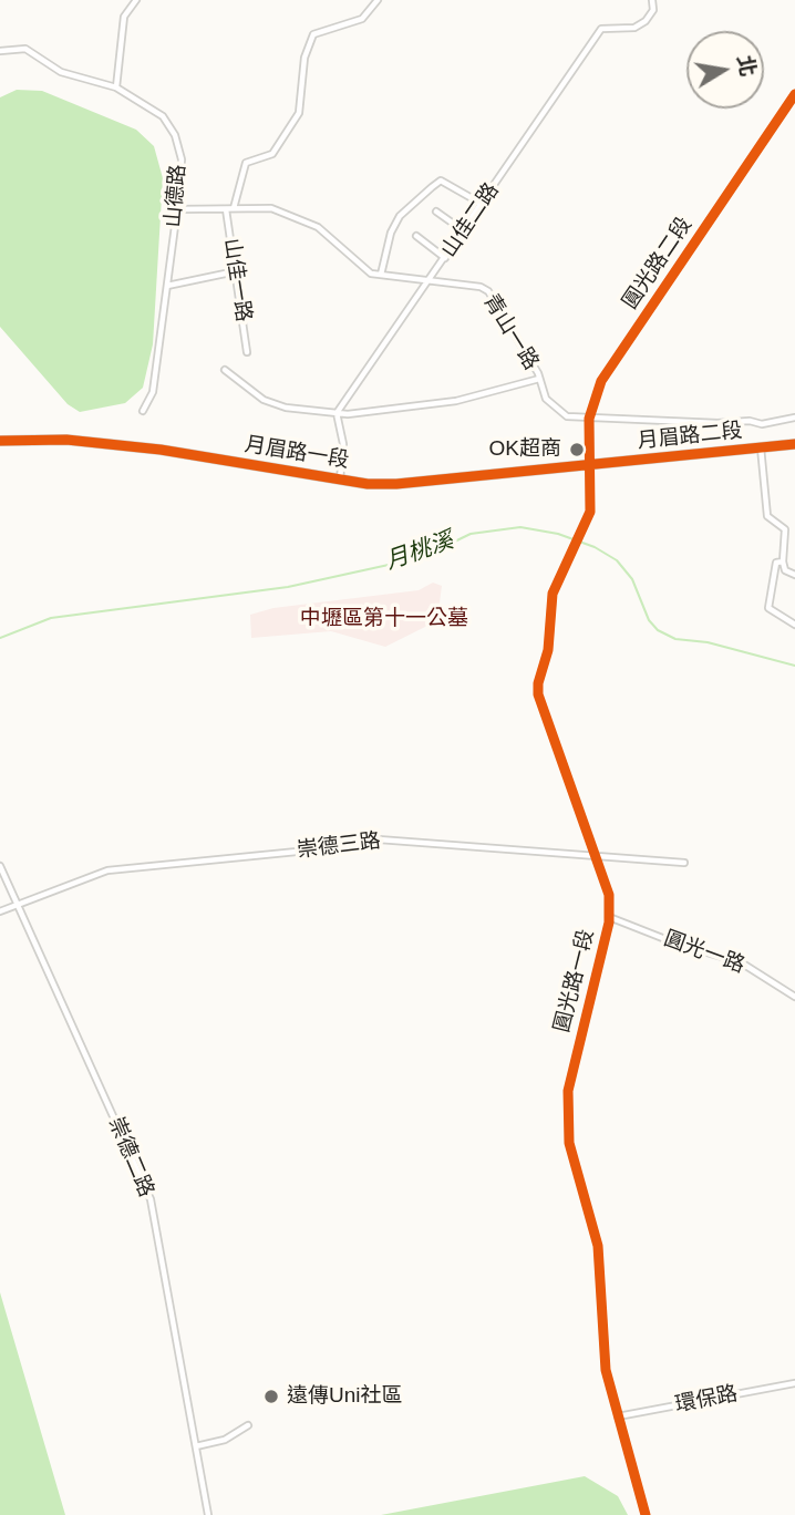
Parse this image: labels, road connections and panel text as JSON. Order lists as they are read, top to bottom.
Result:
{
  "streets": {
    "street": [
      "山德路",
      "山佳二路",
      "圓光路二段",
      "山佳一路",
      "青山一路",
      "月眉路二段",
      "月眉路一段",
      "崇德三路",
      "圓光一路",
      "圓光路一段",
      "崇德二路",
      "環保路"
    ]
  },
  "crossings": [
    ["山德路", "青山一路"],
    ["山佳二路", "青山一路"],
    ["圓光路二段", "青山一路"],
    ["圓光路二段", "月眉路二段"],
    ["圓光路二段", "月眉路一段"],
    ["圓光路二段", "圓光路一段"],
    ["山佳一路", "青山一路"],
    ["月眉路二段", "月眉路一段"],
    ["月眉路二段", "圓光路一段"],
    ["月眉路一段", "圓光路一段"],
    ["崇德三路", "圓光路一段"],
    ["崇德三路", "崇德二路"],
    ["圓光一路", "圓光路一段"],
    ["圓光路一段", "環保路"]
  ],
  "water": ["月桃溪"],
  "parks": ["中壢區第十一公墓"],
  "places": ["OK超商", "遠傳Uni社區"],
  "north": "right"
}
